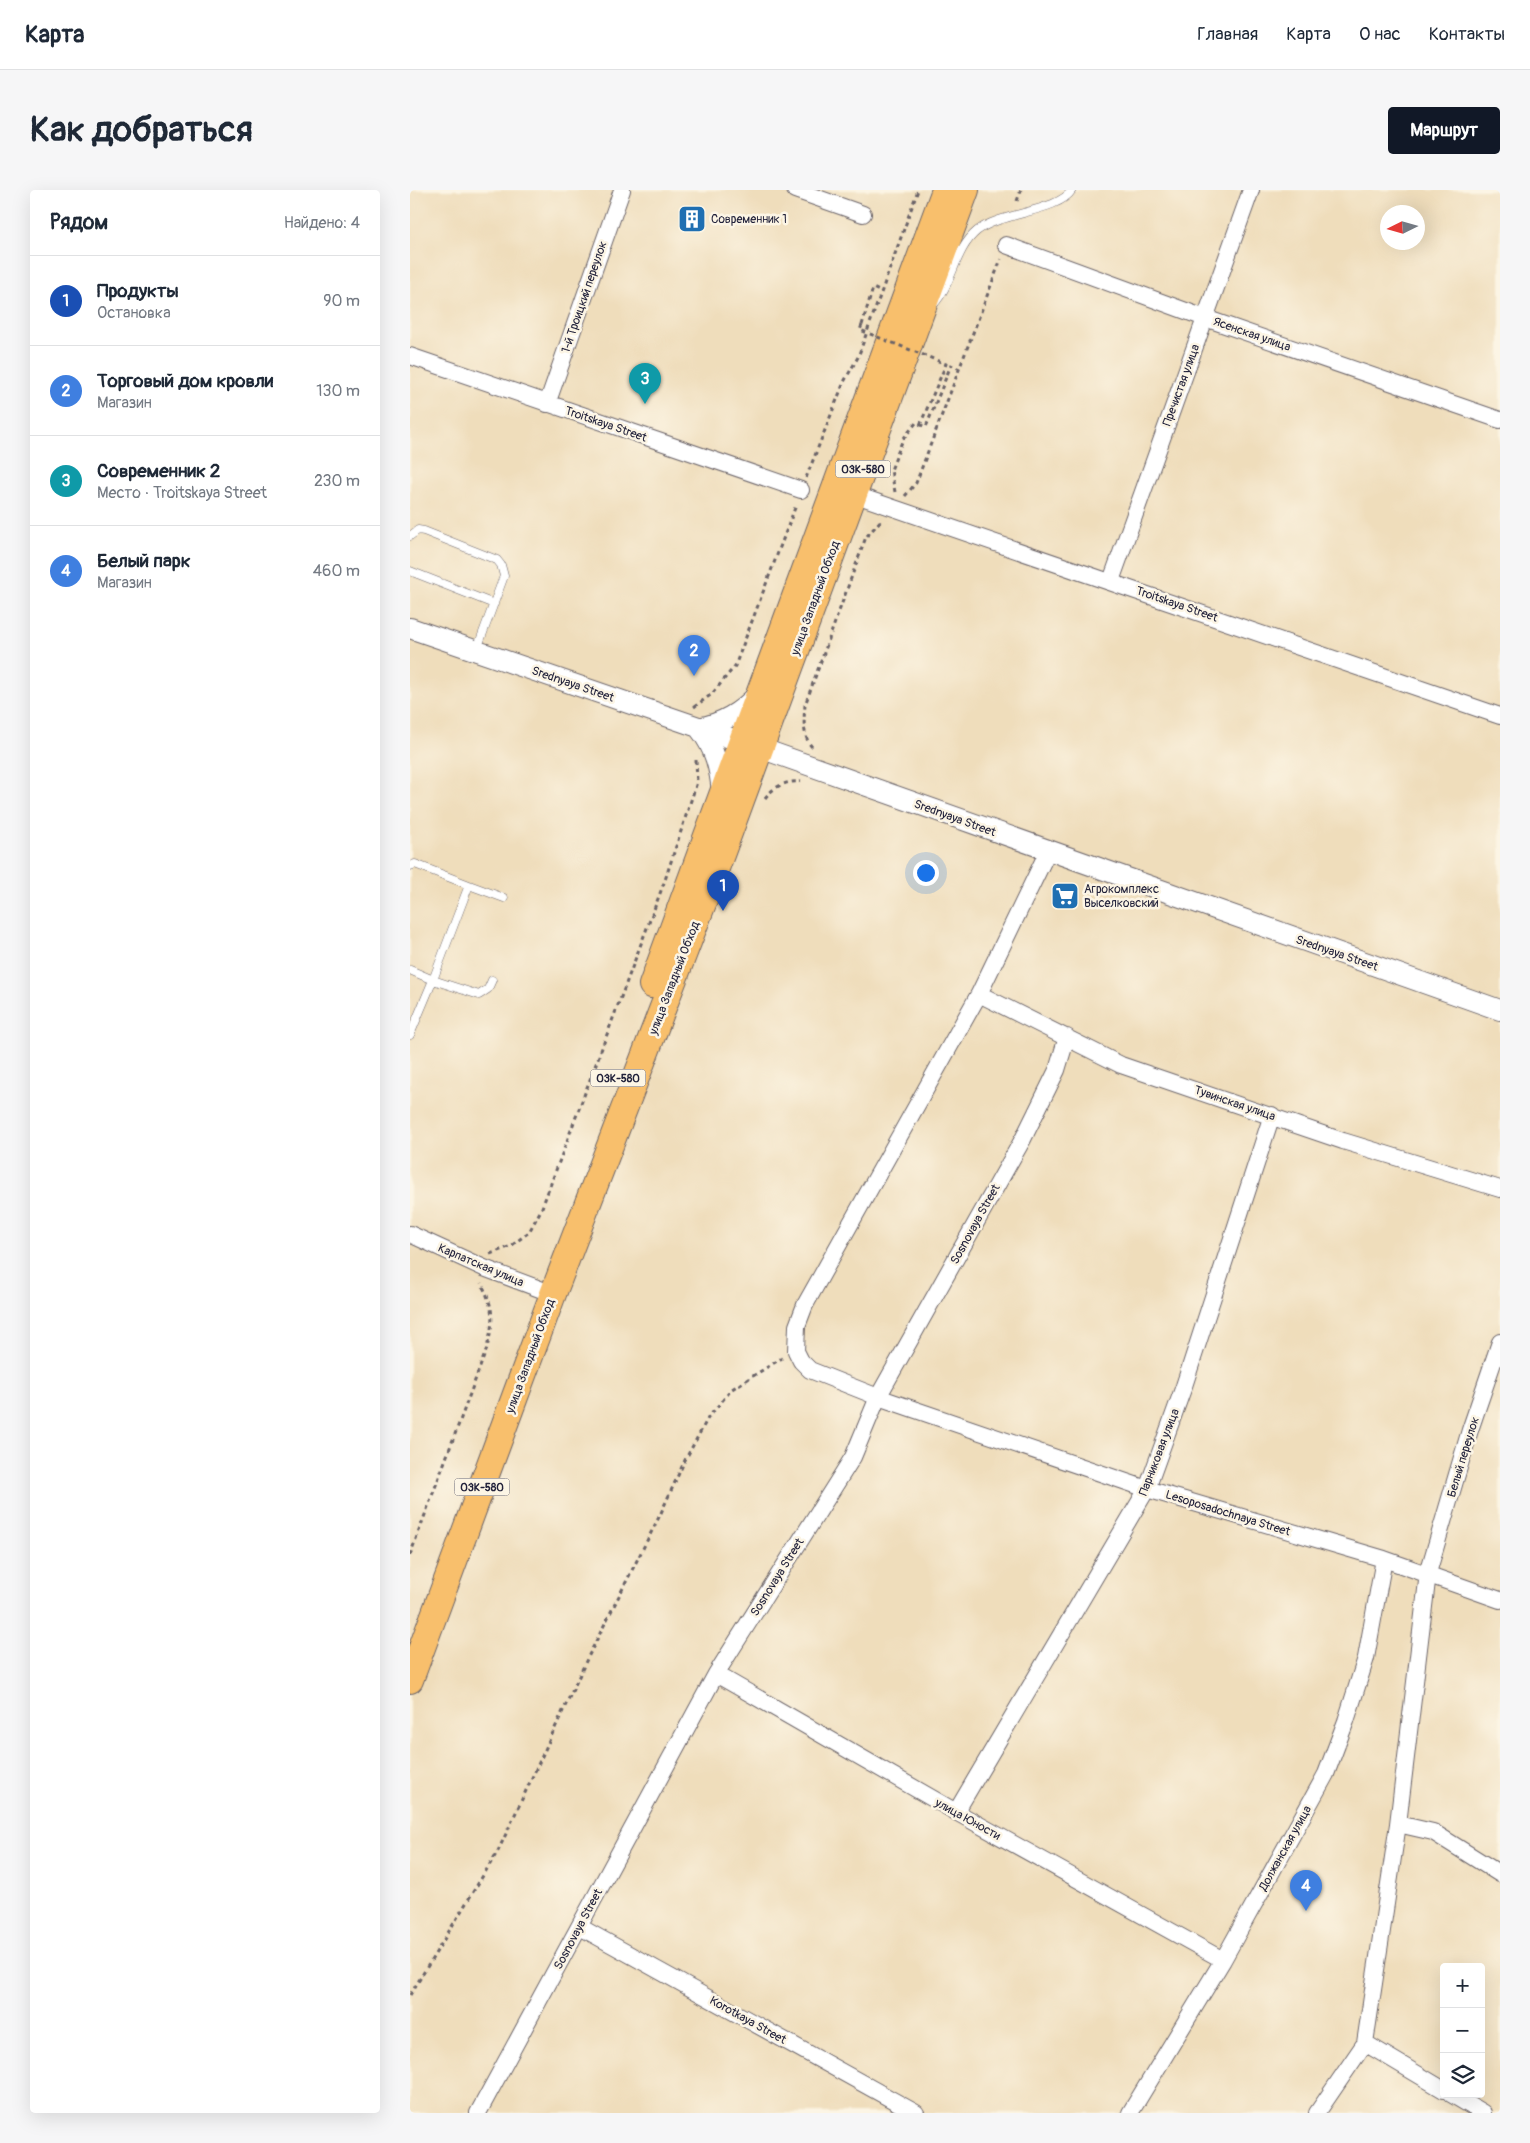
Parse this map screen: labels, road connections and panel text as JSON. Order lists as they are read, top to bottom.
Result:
{
  "streets": {
    "highway": ["03К-580", "улица Западный Обход"],
    "street": [
      "1-й Троицкий переулок",
      "Ясенская улица",
      "Пречистая улица",
      "Troitskaya Street",
      "Srednyaya Street",
      "Тувинская улица",
      "Sosnovaya Street",
      "Карпатская улица",
      "Парниковая улица",
      "Белый переулок",
      "Lesoposadochnaya Street",
      "улица Юности",
      "Должанская улица",
      "Korotkaya Street"
    ]
  },
  "crossings": [
    ["1-й Троицкий переулок", "Troitskaya Street"],
    ["Ясенская улица", "Пречистая улица"],
    ["Пречистая улица", "Troitskaya Street"],
    ["Troitskaya Street", "улица Западный Обход"],
    ["улица Западный Обход", "Srednyaya Street"],
    ["улица Западный Обход", "Карпатская улица"],
    ["Тувинская улица", "Sosnovaya Street"],
    ["Тувинская улица", "Парниковая улица"],
    ["Sosnovaya Street", "Lesoposadochnaya Street"],
    ["Sosnovaya Street", "улица Юности"],
    ["Sosnovaya Street", "Korotkaya Street"],
    ["Парниковая улица", "Lesoposadochnaya Street"],
    ["Парниковая улица", "улица Юности"],
    ["Белый переулок", "Lesoposadochnaya Street"],
    ["Lesoposadochnaya Street", "Должанская улица"],
    ["улица Юности", "Должанская улица"]
  ],
  "places": {
    "building": ["Современник 1"],
    "supermarket": ["Агрокомплекс Выселковский"]
  },
  "north": "left",
  "page": {
    "header": "Карта",
    "nav": [
      "Главная",
      "Карта",
      "О нас",
      "Контакты"
    ],
    "buttons": "Маршрут",
    "title": "Как добраться",
    "heading": ["Рядом", "Найдено: 4"],
    "list": [
      {
        "mark": "1",
        "name": "Продукты",
        "note": "Остановка",
        "value": "90 m"
      },
      {
        "mark": "2",
        "name": "Торговый дом кровли",
        "note": "Магазин",
        "value": "130 m"
      },
      {
        "mark": "3",
        "name": "Современник 2",
        "note": "Место · Troitskaya Street",
        "value": "230 m"
      },
      {
        "mark": "4",
        "name": "Белый парк",
        "note": "Магазин",
        "value": "460 m"
      }
    ],
    "pins": [
      "3",
      "2",
      "1",
      "4"
    ],
    "map_buttons": ["+", "−"]
  }
}
